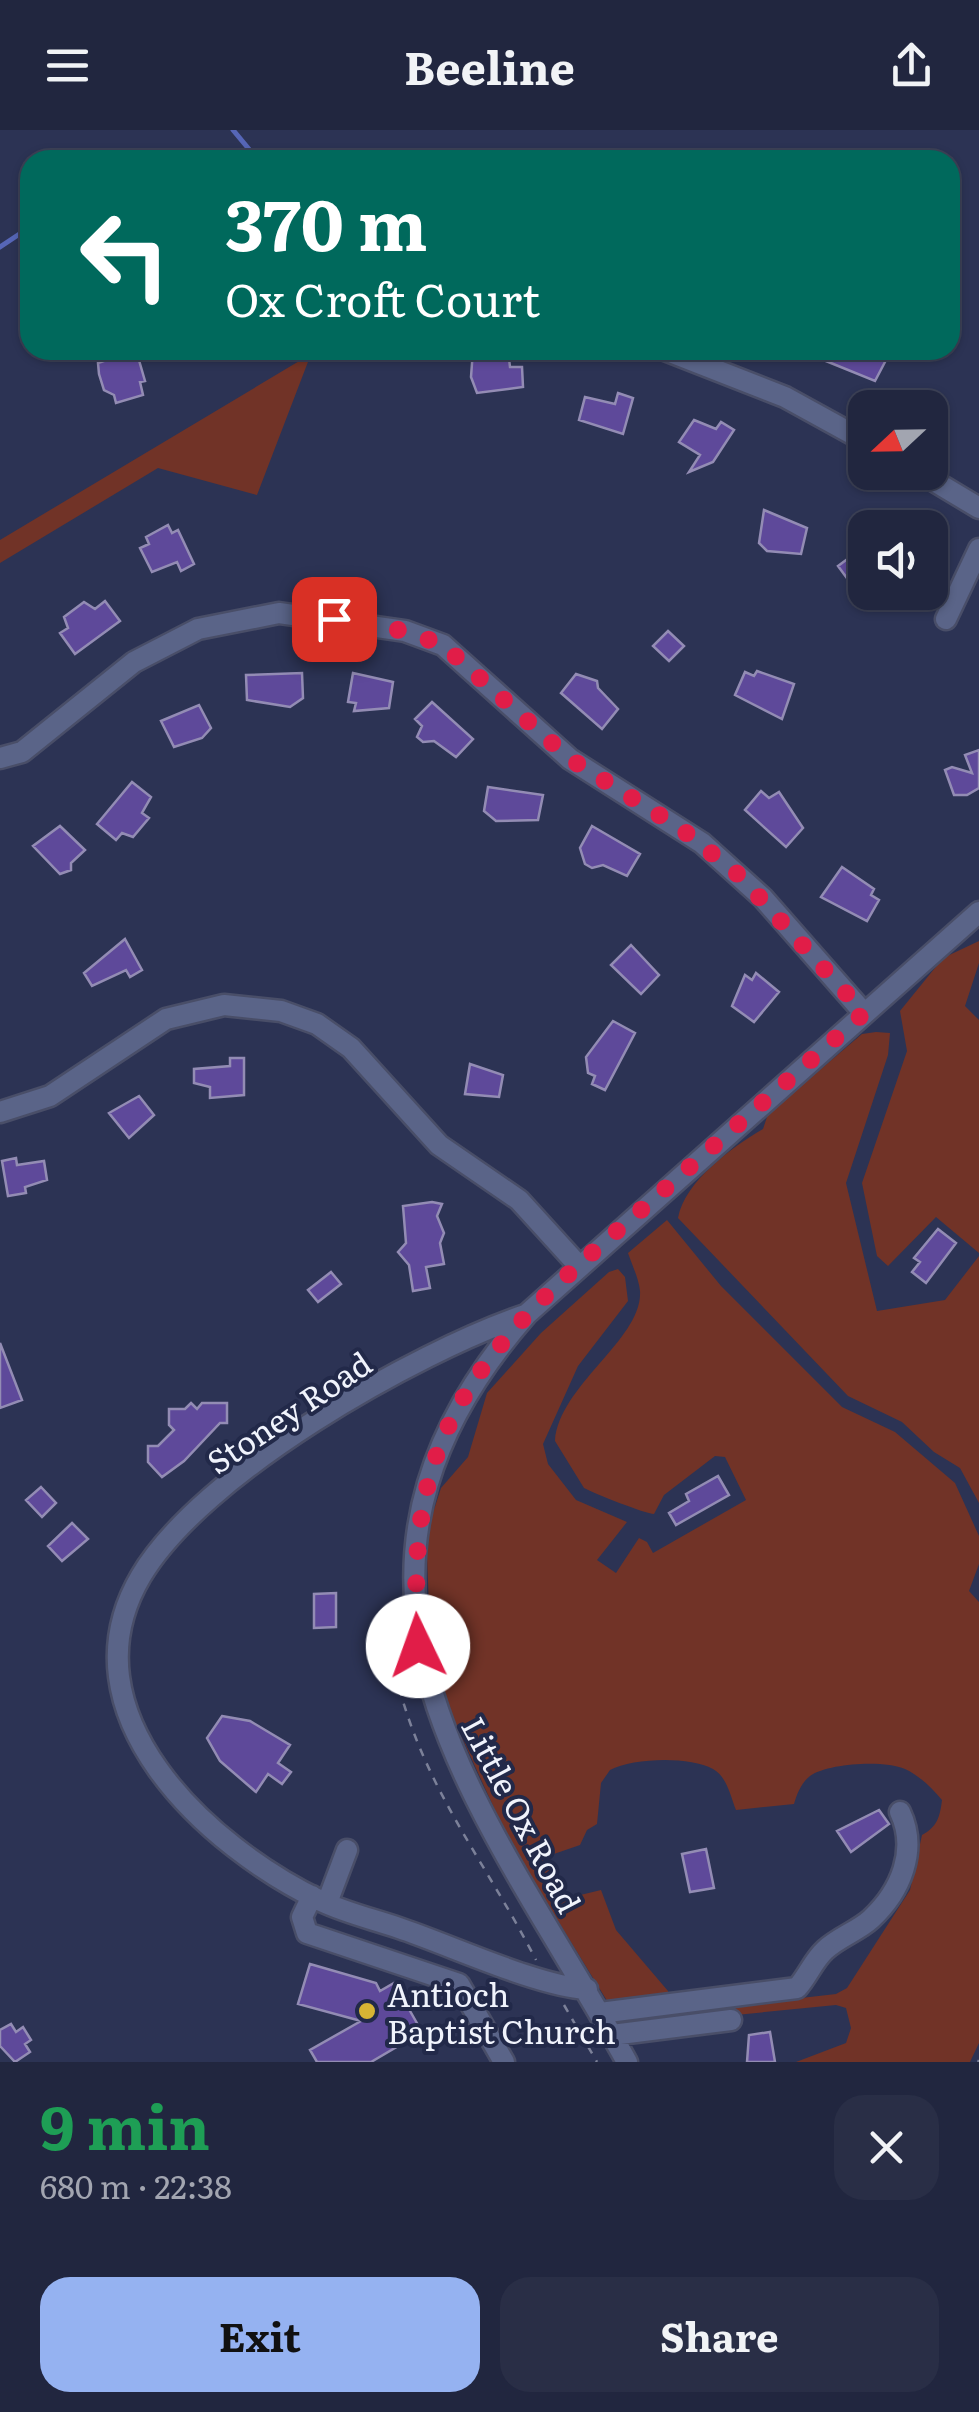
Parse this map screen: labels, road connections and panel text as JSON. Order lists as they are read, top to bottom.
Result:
{
  "streets": {
    "street": ["Stoney Road", "Little Ox Road"]
  },
  "crossings": [
    ["Stoney Road", "Little Ox Road"]
  ],
  "places": ["Antioch Baptist Church"],
  "north": "left",
  "page": {
    "header": "Beeline",
    "turn": ["370 m", "Ox Croft Court"],
    "heading": ["9 min", "680 m · 22:38"],
    "buttons": ["Exit", "Share"]
  }
}
